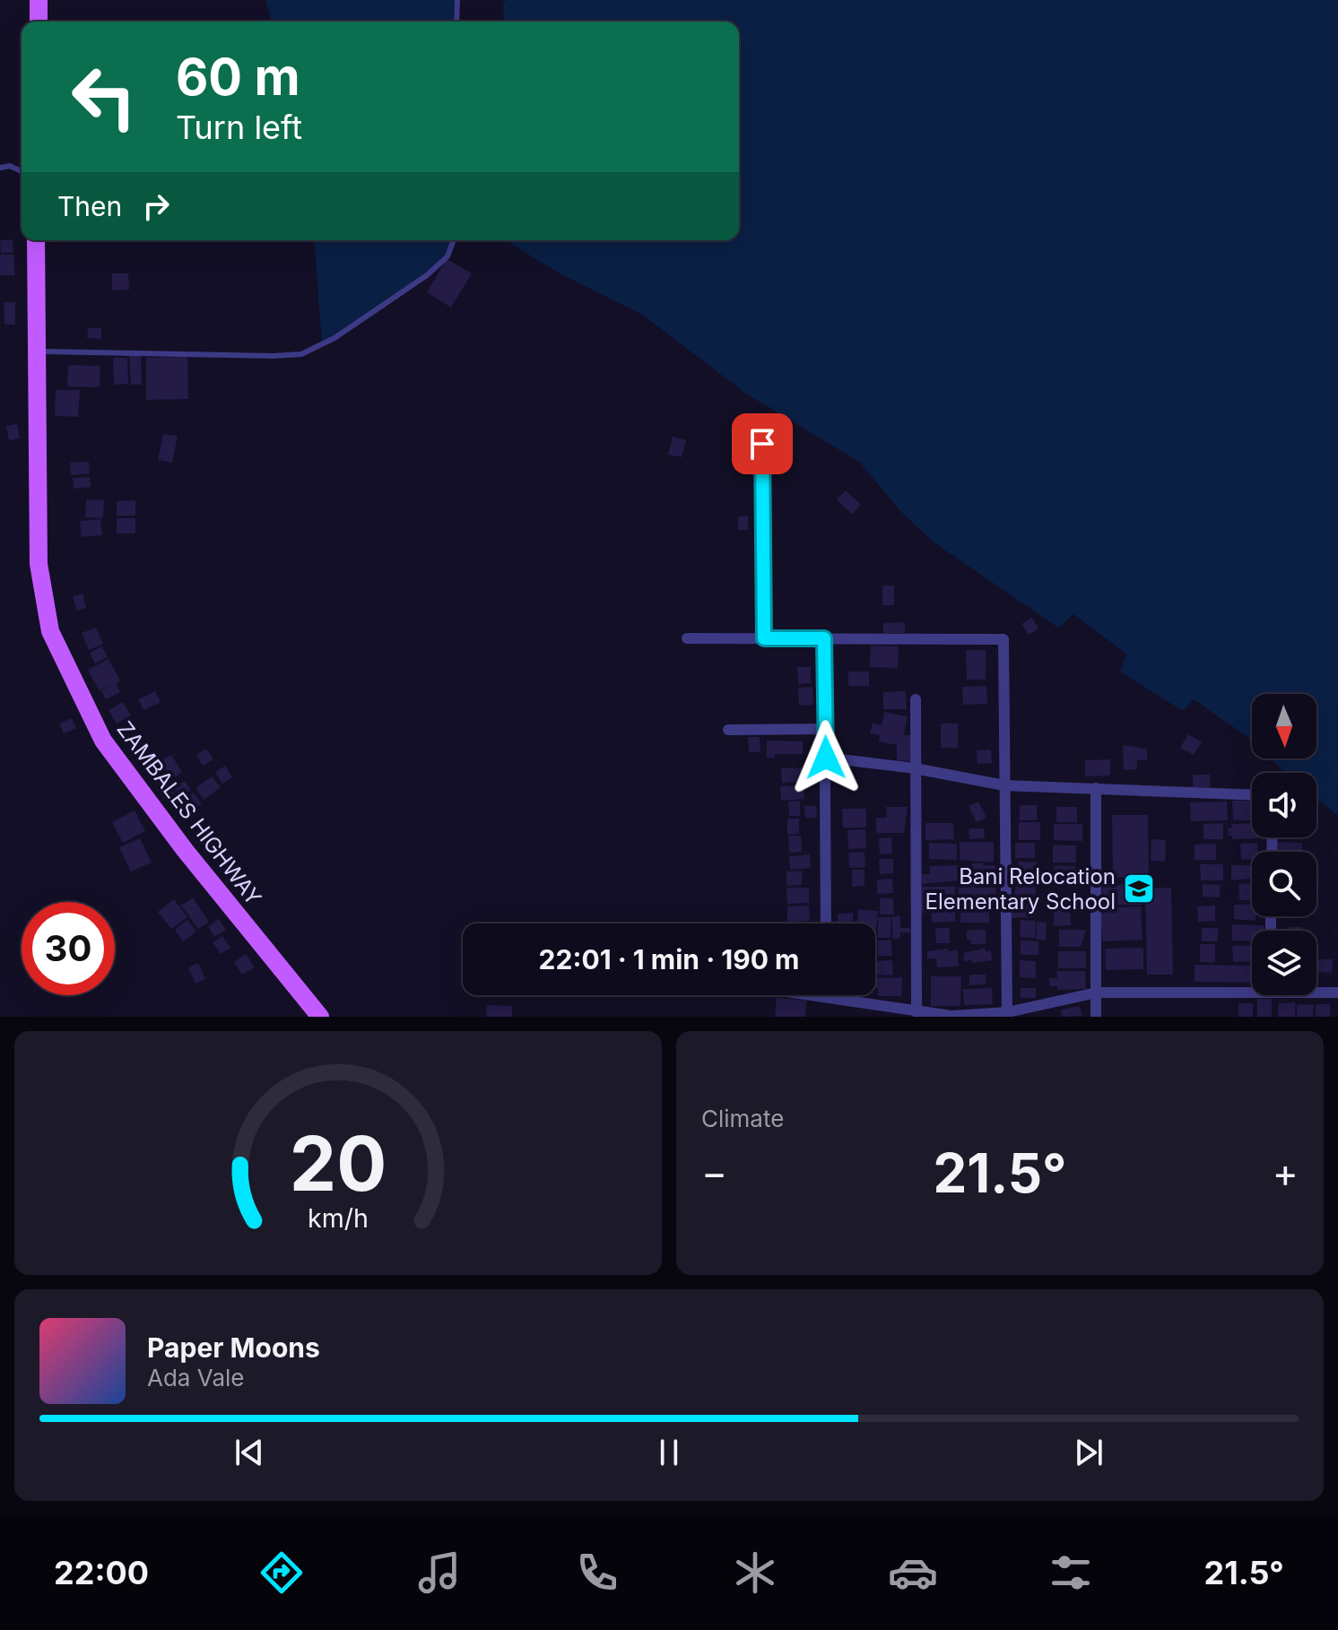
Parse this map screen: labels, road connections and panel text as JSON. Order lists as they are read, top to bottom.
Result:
{
  "streets": {
    "main road": ["ZAMBALES HIGHWAY"]
  },
  "places": {
    "school or university": ["Bani Relocation Elementary School"]
  },
  "north": "bottom",
  "page": {
    "turn": ["60 m", "Turn left"],
    "then": "Then",
    "limit": "30",
    "trip": "22:01 · 1 min · 190 m",
    "tile": "Climate",
    "heat": ["−", "21.5°", "+"],
    "song": ["Paper Moons", "Ada Vale"],
    "tabs": ["22:00", "21.5°"],
    "gauge": ["20", "km/h"]
  }
}
